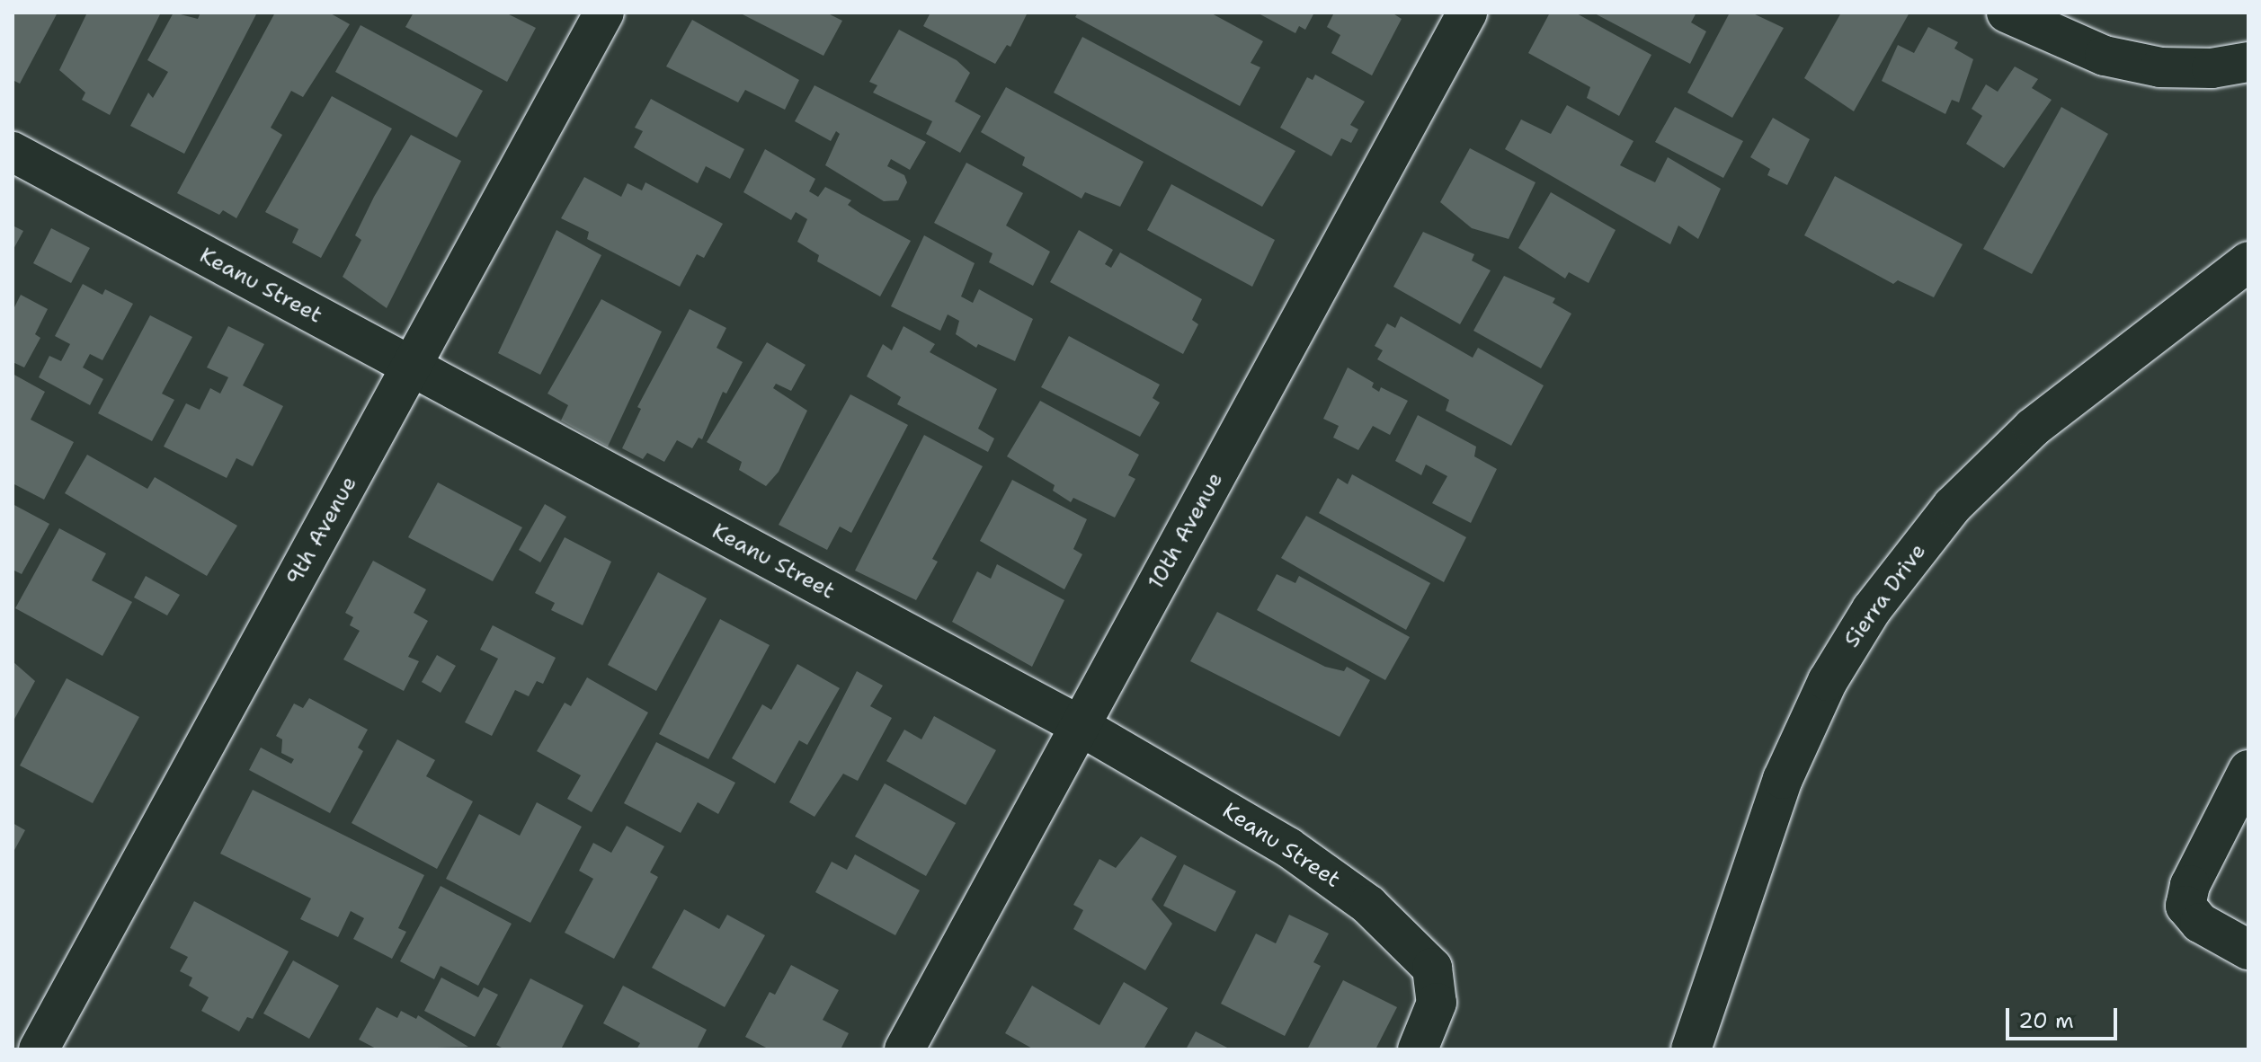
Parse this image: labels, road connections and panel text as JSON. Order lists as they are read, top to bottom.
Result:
{
  "streets": {
    "street": [
      "Keanu Street",
      "9th Avenue",
      "10th Avenue",
      "Sierra Drive"
    ]
  },
  "crossings": [
    ["Keanu Street", "9th Avenue"],
    ["Keanu Street", "10th Avenue"]
  ],
  "scale_bar": "20 m"
}
